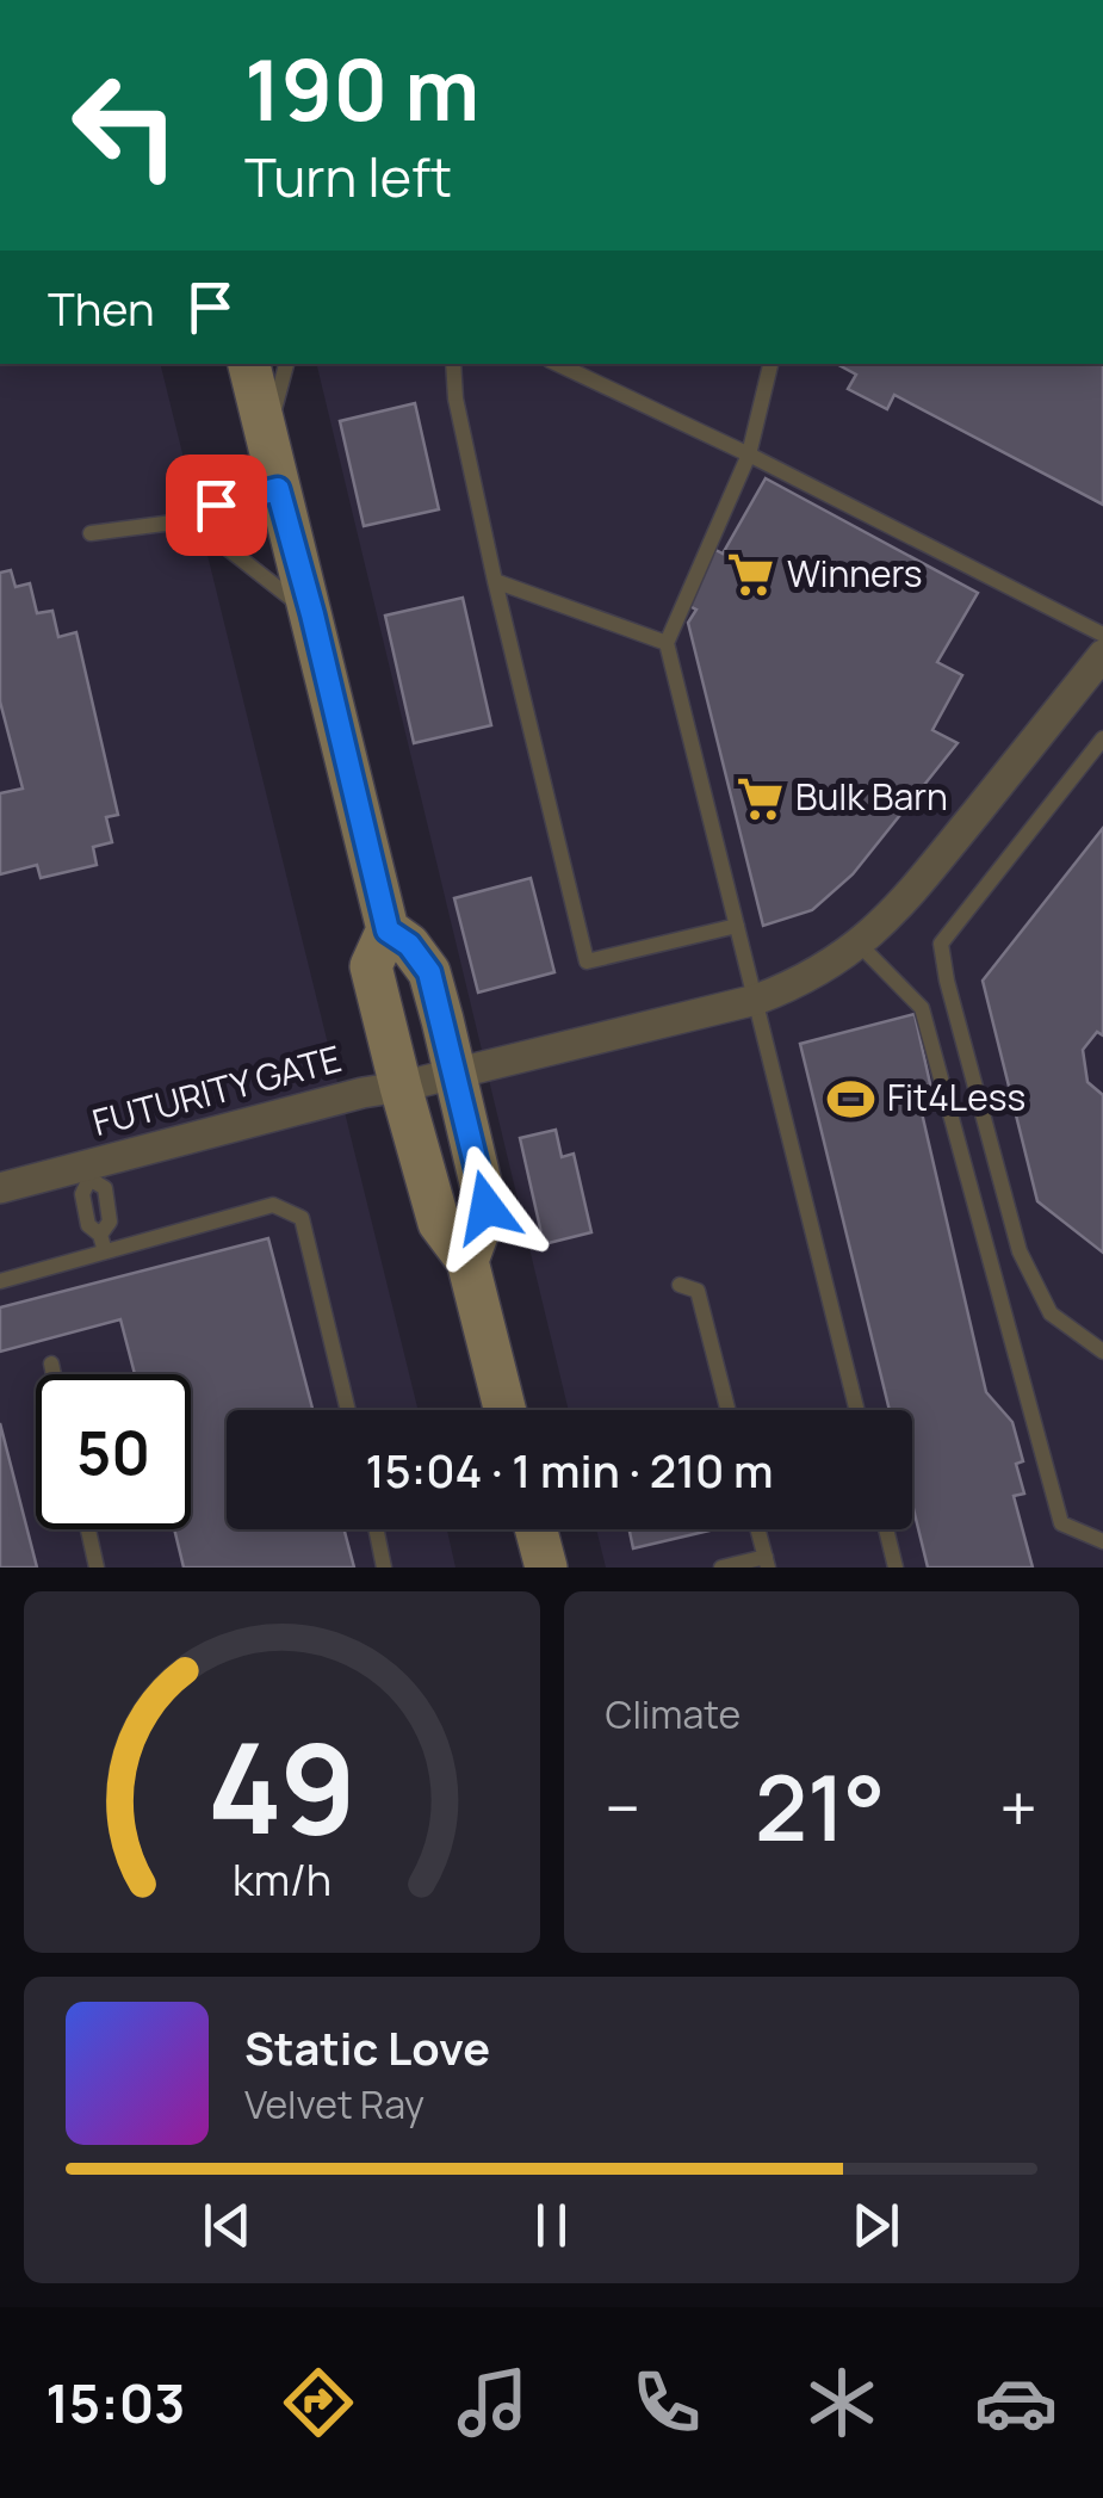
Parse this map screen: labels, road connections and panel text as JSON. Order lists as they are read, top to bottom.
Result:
{
  "streets": {
    "street": ["FUTURITY GATE"]
  },
  "places": {
    "supermarket": ["Winners", "Bulk Barn"],
    "sports": ["Fit4Less"]
  },
  "page": {
    "turn": ["190 m", "Turn left"],
    "then": "Then",
    "limit": "50",
    "trip": "15:04 · 1 min · 210 m",
    "tile": "Climate",
    "heat": ["−", "21°", "+"],
    "song": ["Static Love", "Velvet Ray"],
    "tabs": "15:03",
    "gauge": ["49", "km/h"]
  }
}
